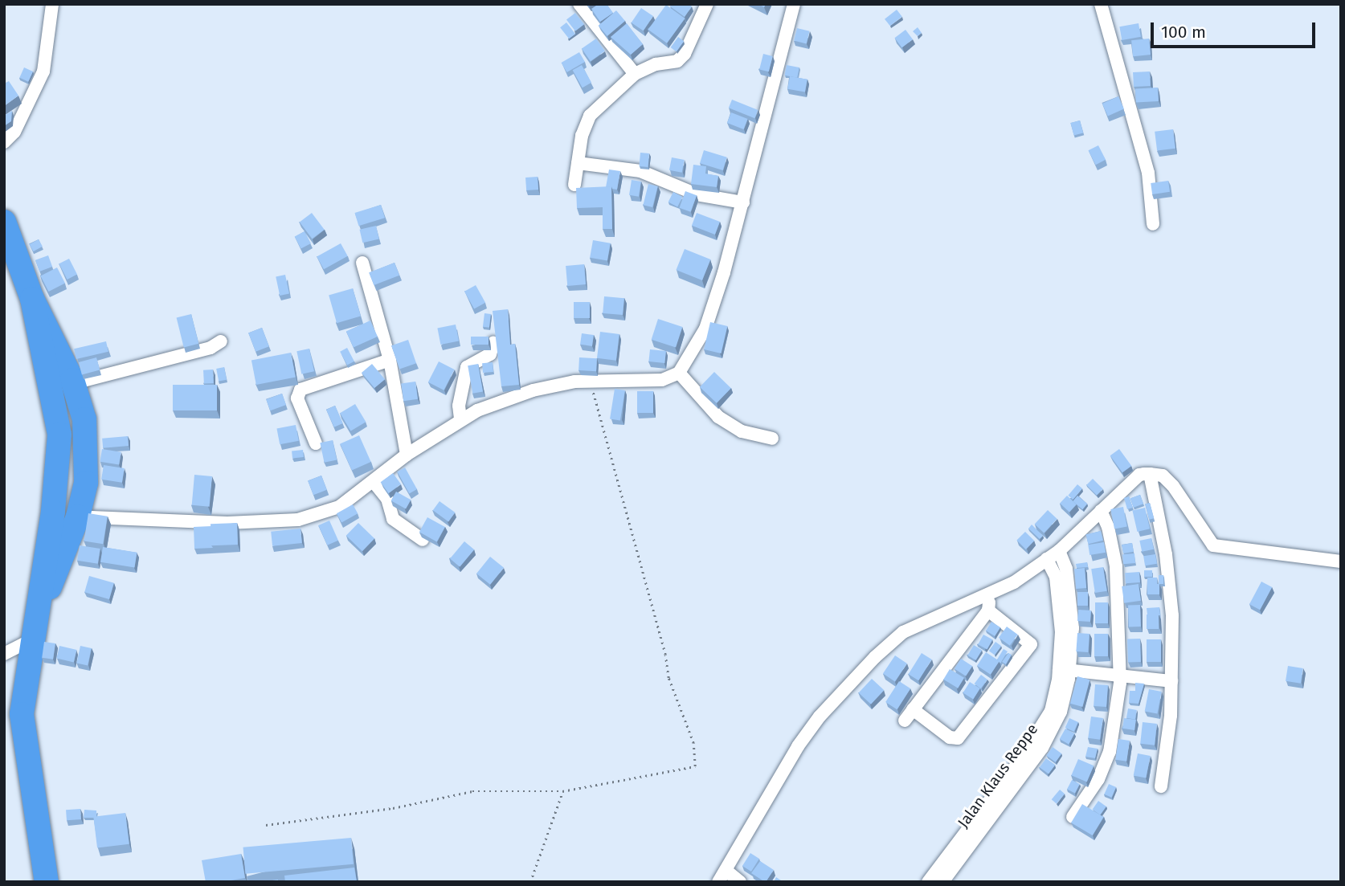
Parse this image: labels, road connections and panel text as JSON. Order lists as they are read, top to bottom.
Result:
{
  "streets": {
    "street": ["Jalan Klaus Reppe"]
  },
  "scale_bar": "100 m"
}
